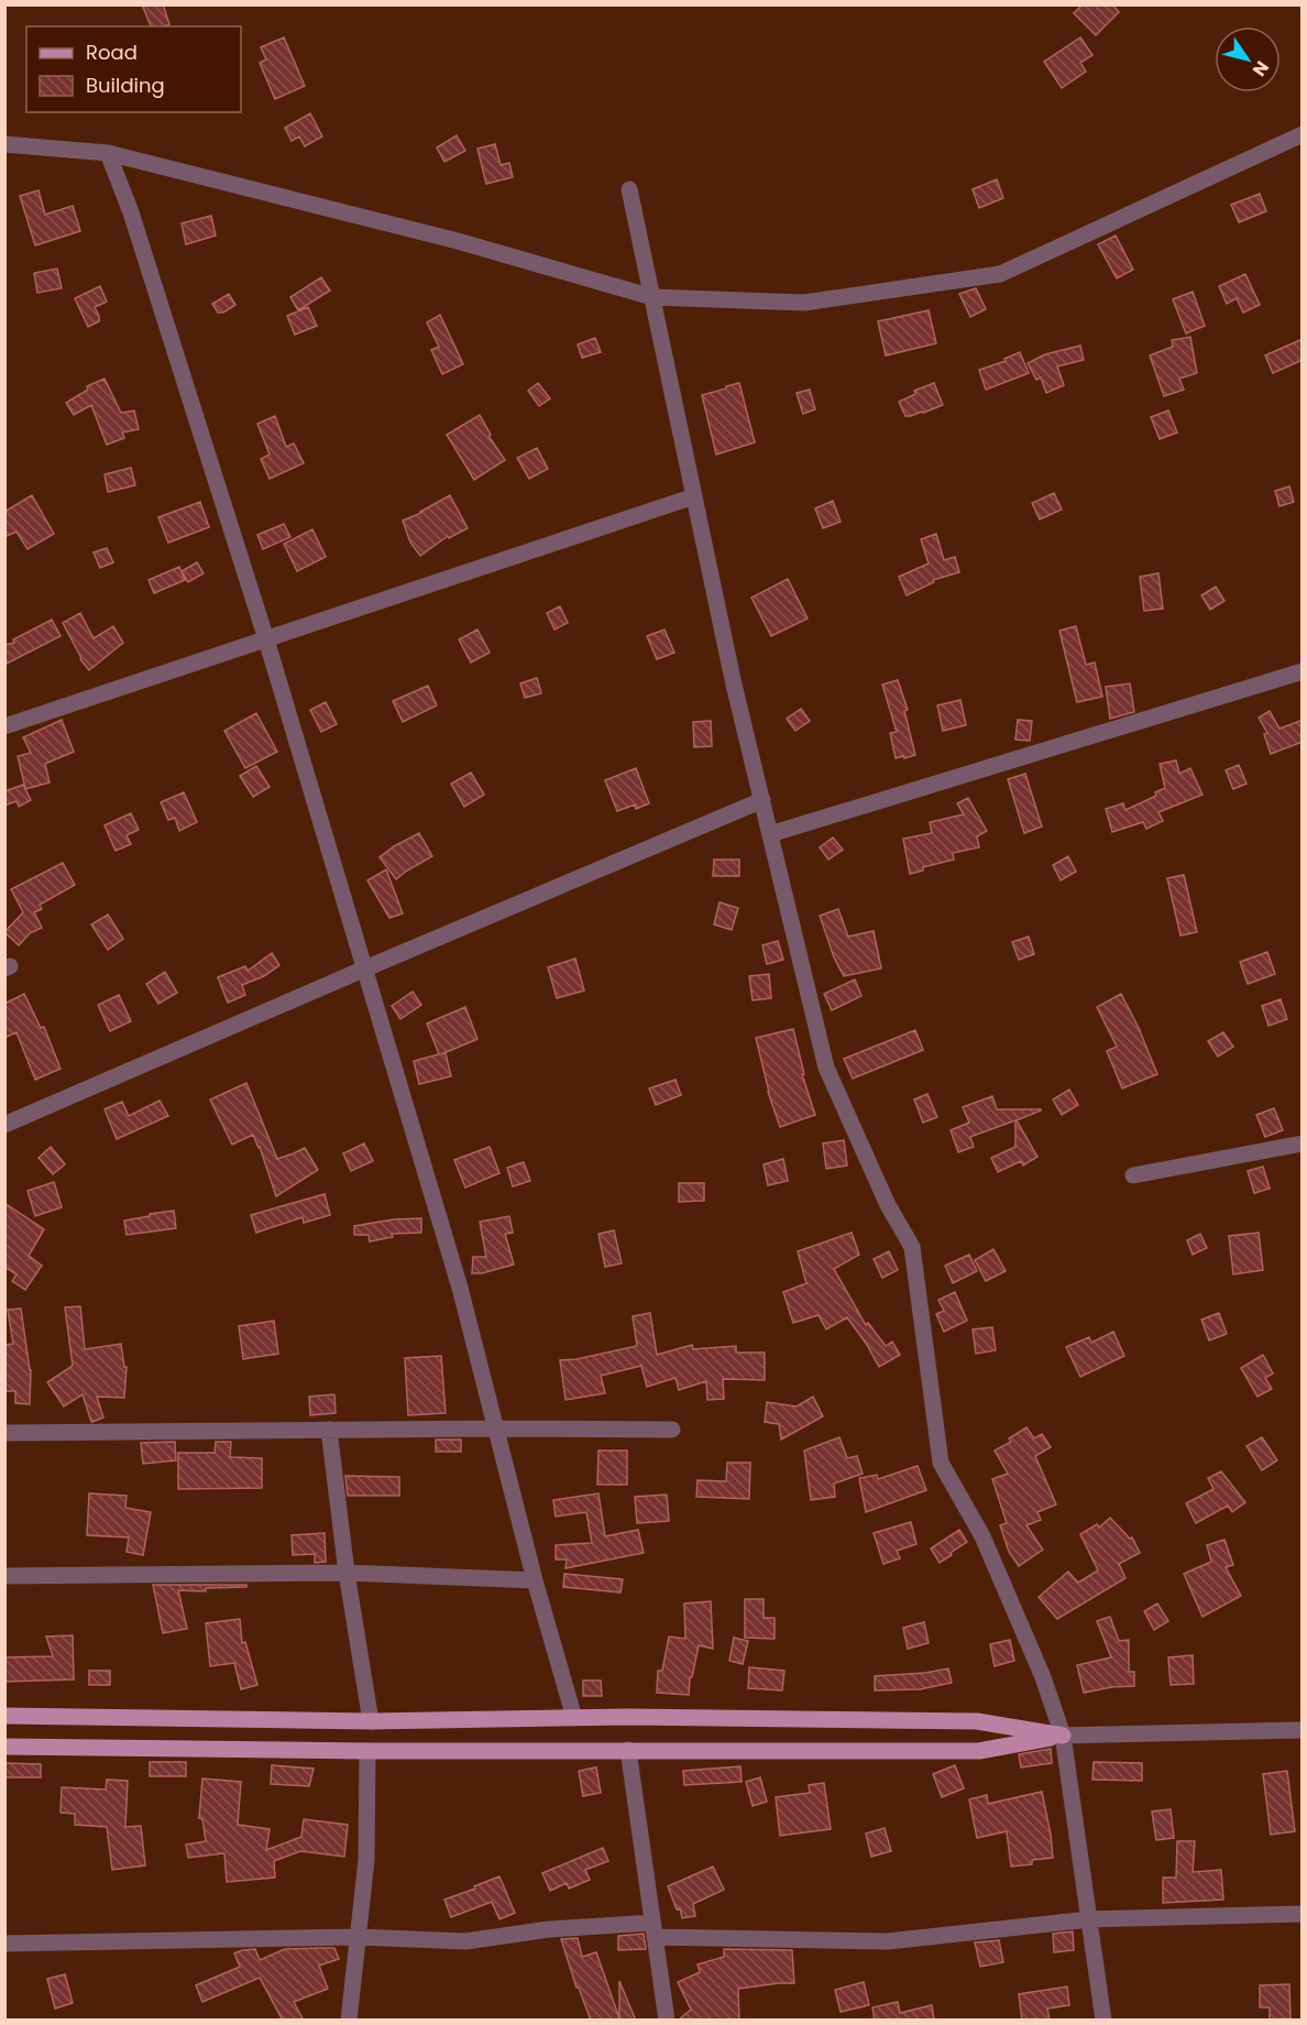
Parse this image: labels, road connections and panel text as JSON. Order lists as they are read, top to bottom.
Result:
{
  "legend": ["Road", "Building"],
  "north": "bottom right"
}
